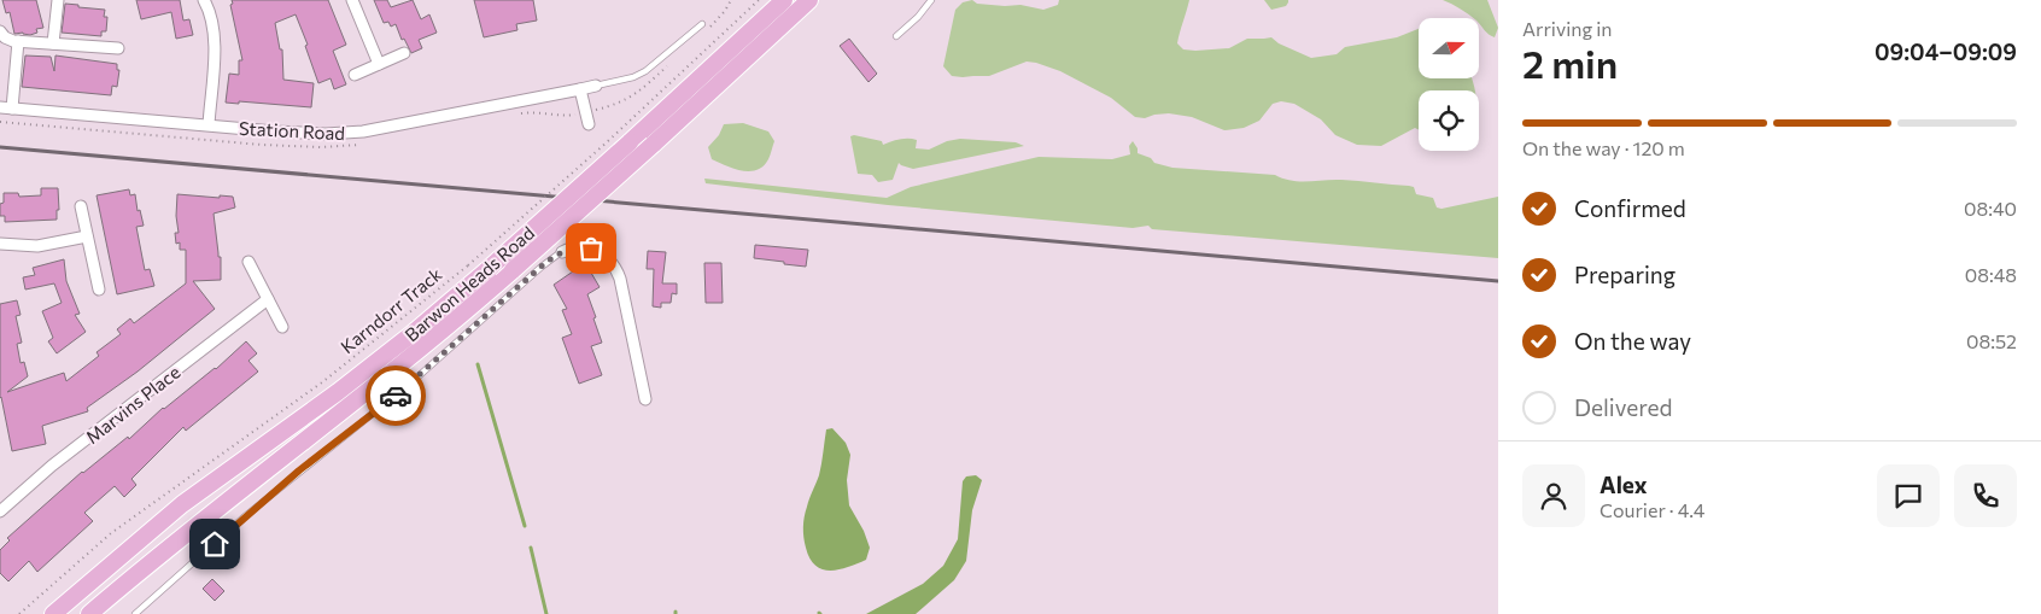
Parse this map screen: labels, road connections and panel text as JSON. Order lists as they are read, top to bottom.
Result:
{
  "streets": {
    "main road": ["Barwon Heads Road"],
    "street": ["Station Road", "Marvins Place"],
    "path": ["Karndorr Track"]
  },
  "north": "right",
  "page": {
    "heading": ["2 min", "Arriving in", "09:04–09:09"],
    "panel": ["Alex", "Courier · 4.4"],
    "bar": "On the way · 120 m",
    "list": [
      ["Confirmed", "08:40"],
      ["Preparing", "08:48"],
      ["On the way", "08:52"],
      "Delivered"
    ]
  }
}
